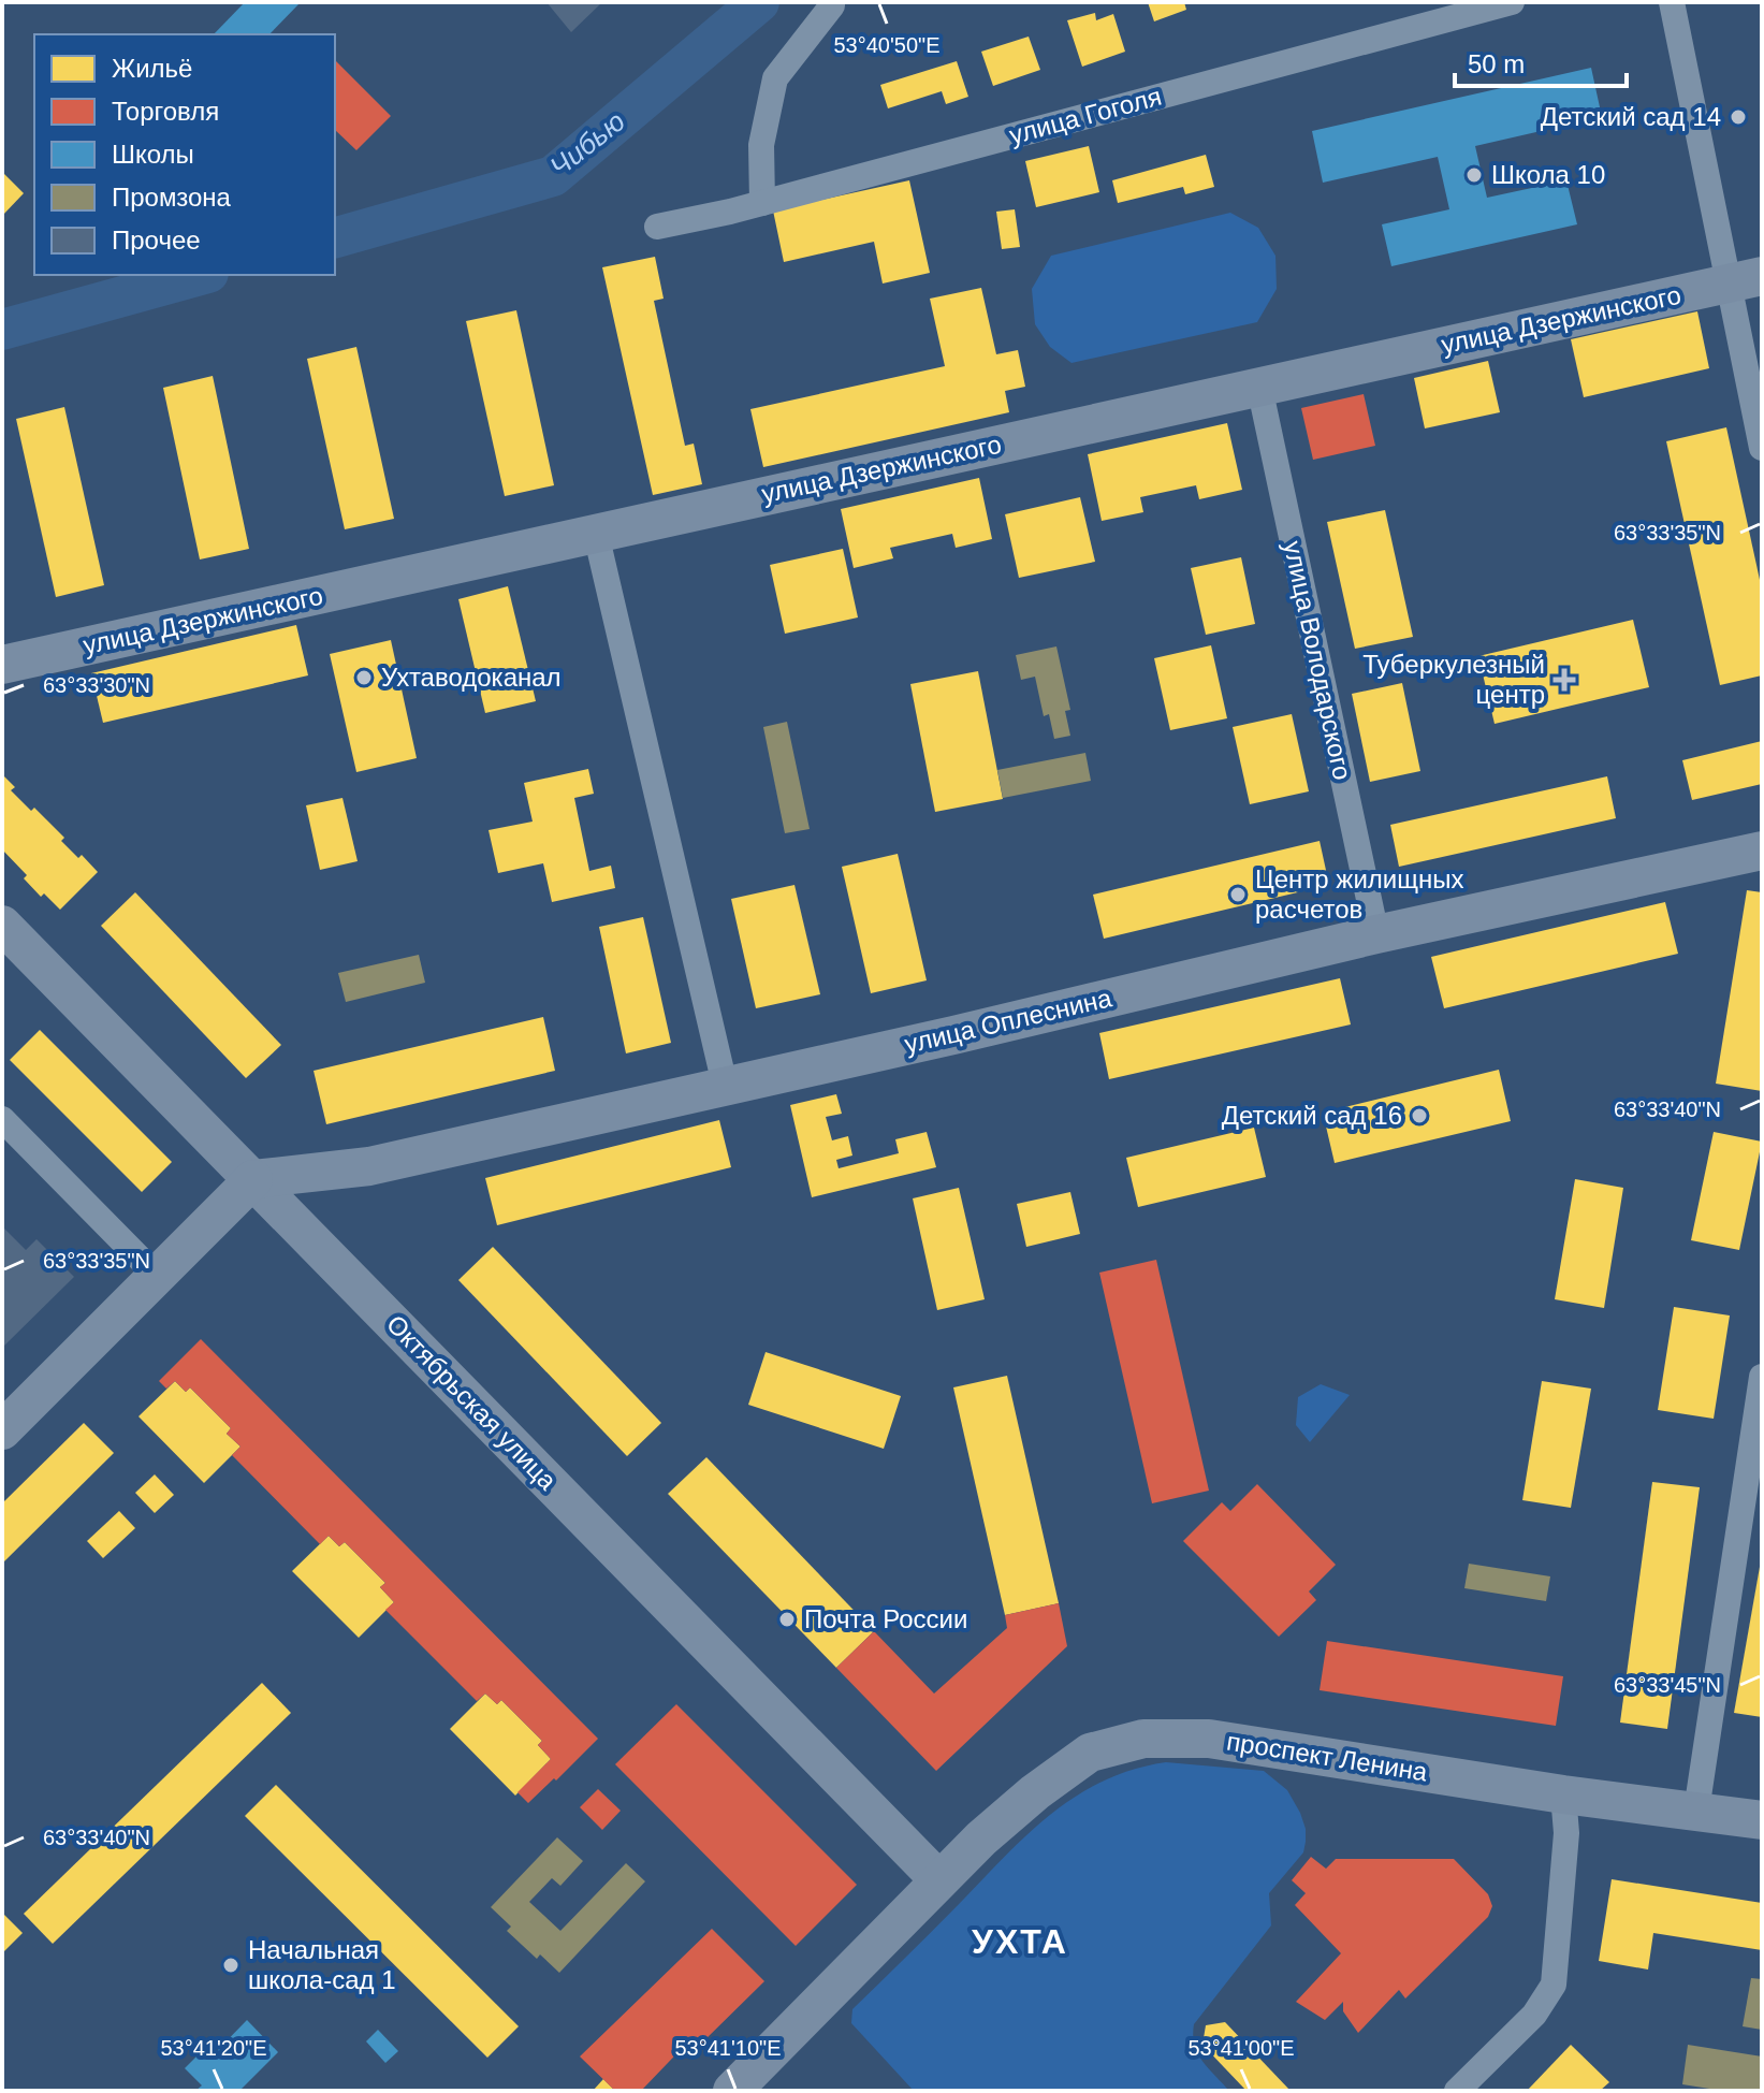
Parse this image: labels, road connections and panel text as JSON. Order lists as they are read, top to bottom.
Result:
{
  "streets": {
    "street": [
      "улица Гоголя",
      "улица Дзержинского",
      "улица Володарского",
      "улица Оплеснина",
      "Октябрьская улица",
      "проспект Ленина"
    ]
  },
  "crossings": [
    ["улица Дзержинского", "улица Володарского"],
    ["улица Володарского", "улица Оплеснина"],
    ["улица Оплеснина", "Октябрьская улица"],
    ["Октябрьская улица", "проспект Ленина"]
  ],
  "districts": ["УХТА"],
  "water": ["Чибью"],
  "places": {
    "other": [
      "Детский сад 14",
      "Школа 10",
      "Ухтаводоканал",
      "Центр жилищных расчетов",
      "Детский сад 16",
      "Почта России",
      "Начальная школа-сад 1"
    ],
    "health": ["Туберкулезный центр"]
  },
  "legend": [
    "Жильё",
    "Торговля",
    "Школы",
    "Промзона",
    "Прочее"
  ],
  "scale_bar": "50 m",
  "coordinates": [
    "53°40'50\"E",
    "63°33'35\"N",
    "63°33'30\"N",
    "63°33'40\"N",
    "63°33'45\"N",
    "53°41'20\"E",
    "53°41'10\"E",
    "53°41'00\"E"
  ]
}
